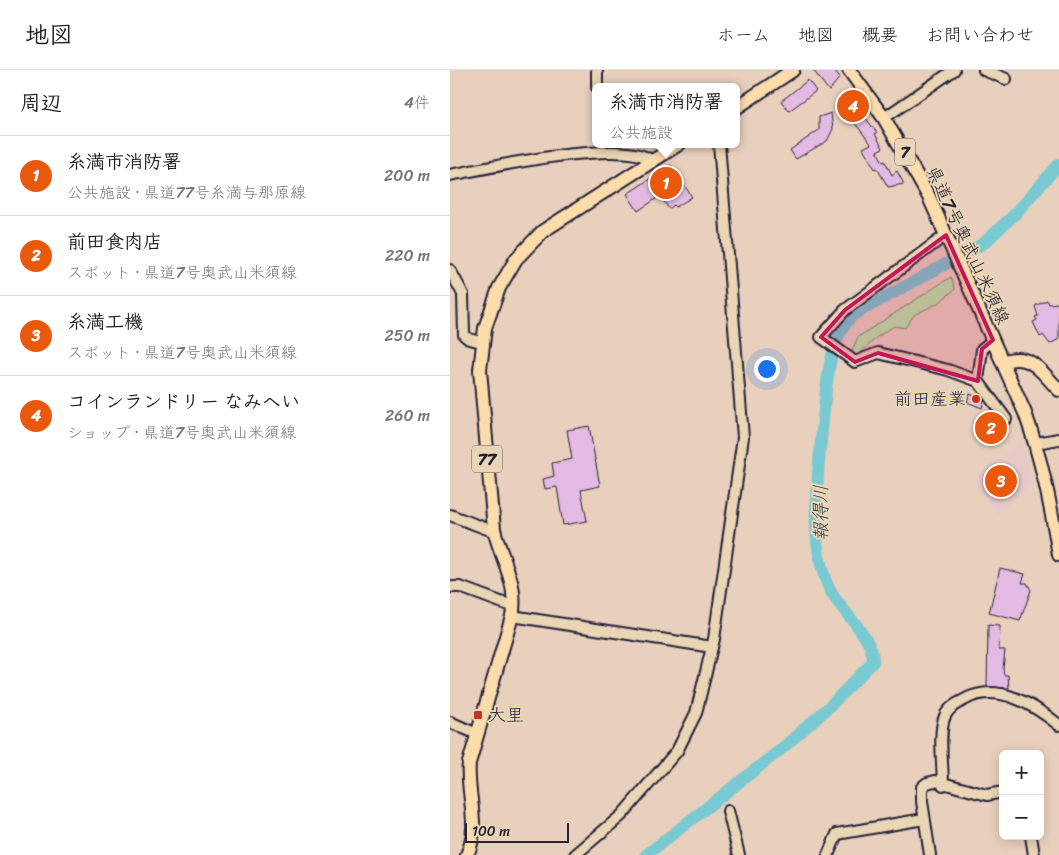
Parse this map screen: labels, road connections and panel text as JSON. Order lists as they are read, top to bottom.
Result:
{
  "streets": {
    "main road": ["7", "県道7号奥武山米須線", "77"]
  },
  "water": ["報得川"],
  "places": {
    "other": ["前田産業"],
    "transit": ["大里"]
  },
  "scale_bar": "100 m",
  "page": {
    "header": "地図",
    "nav": [
      "ホーム",
      "地図",
      "概要",
      "お問い合わせ"
    ],
    "heading": ["周辺", "4件"],
    "popup": ["糸満市消防署", "公共施設"],
    "pins": [
      "4",
      "1",
      "2",
      "3"
    ],
    "list": [
      {
        "mark": "1",
        "name": "糸満市消防署",
        "note": "公共施設 · 県道77号糸満与那原線",
        "value": "200 m"
      },
      {
        "mark": "2",
        "name": "前田食肉店",
        "note": "スポット · 県道7号奥武山米須線",
        "value": "220 m"
      },
      {
        "mark": "3",
        "name": "糸満工機",
        "note": "スポット · 県道7号奥武山米須線",
        "value": "250 m"
      },
      {
        "mark": "4",
        "name": "コインランドリー なみへい",
        "note": "ショップ · 県道7号奥武山米須線",
        "value": "260 m"
      }
    ],
    "map_buttons": ["+", "−"],
    "scale": "100 m"
  }
}
